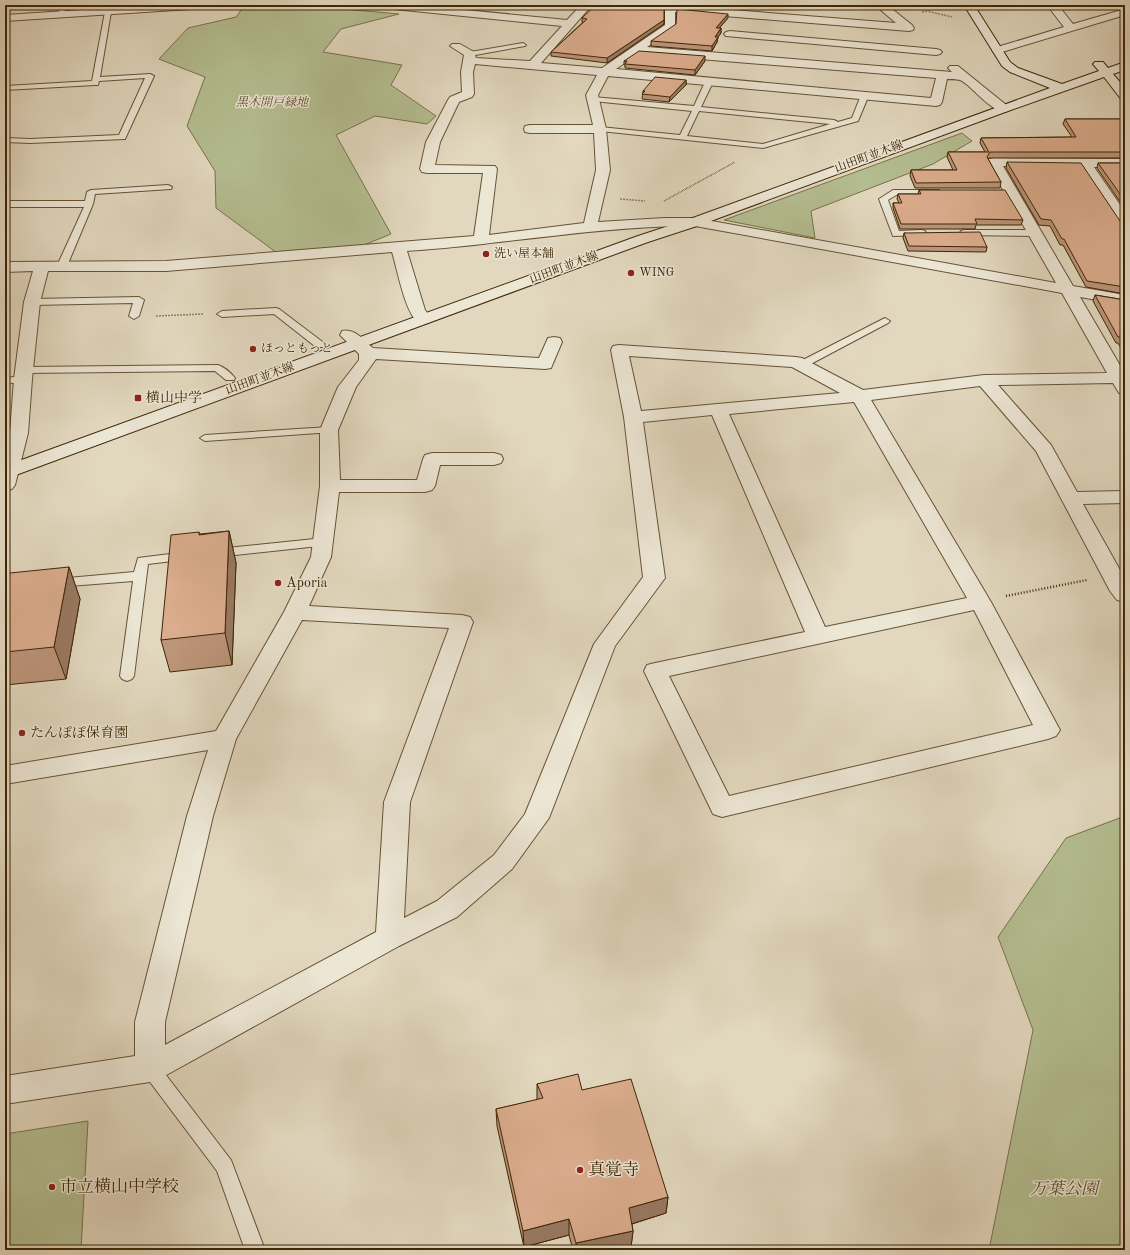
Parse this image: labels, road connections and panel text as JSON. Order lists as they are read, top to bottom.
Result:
{
  "streets": {
    "street": ["山田町並木線"]
  },
  "parks": ["黒木開戸緑地", "万葉公園"],
  "places": {
    "other": [
      "洗い屋本舗",
      "WING",
      "ほっともっと",
      "Aporia",
      "たんぽぽ保育園",
      "真覚寺",
      "市立横山中学校"
    ],
    "transit": ["横山中学"]
  }
}
